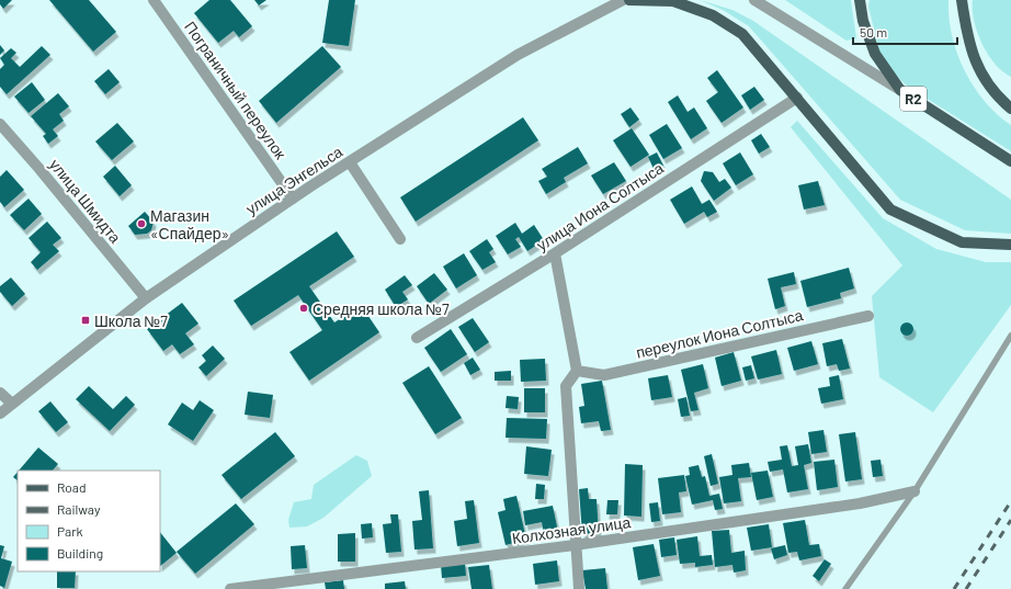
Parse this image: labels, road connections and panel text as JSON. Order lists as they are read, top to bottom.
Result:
{
  "streets": {
    "main road": ["R2"],
    "street": [
      "Пограничный переулок",
      "улица Энгельса",
      "улица Шмидта",
      "улица Иона Солтыса",
      "переулок Иона Солтыса",
      "Колхозная улица"
    ]
  },
  "crossings": [
    ["Пограничный переулок", "улица Энгельса"],
    ["улица Энгельса", "улица Шмидта"]
  ],
  "places": {
    "other": ["Магазин «Спайдер»", "Средняя школа №7"],
    "transit": ["Школа №7"]
  },
  "legend": [
    "Road",
    "Railway",
    "Park",
    "Building"
  ],
  "scale_bar": "50 m"
}
